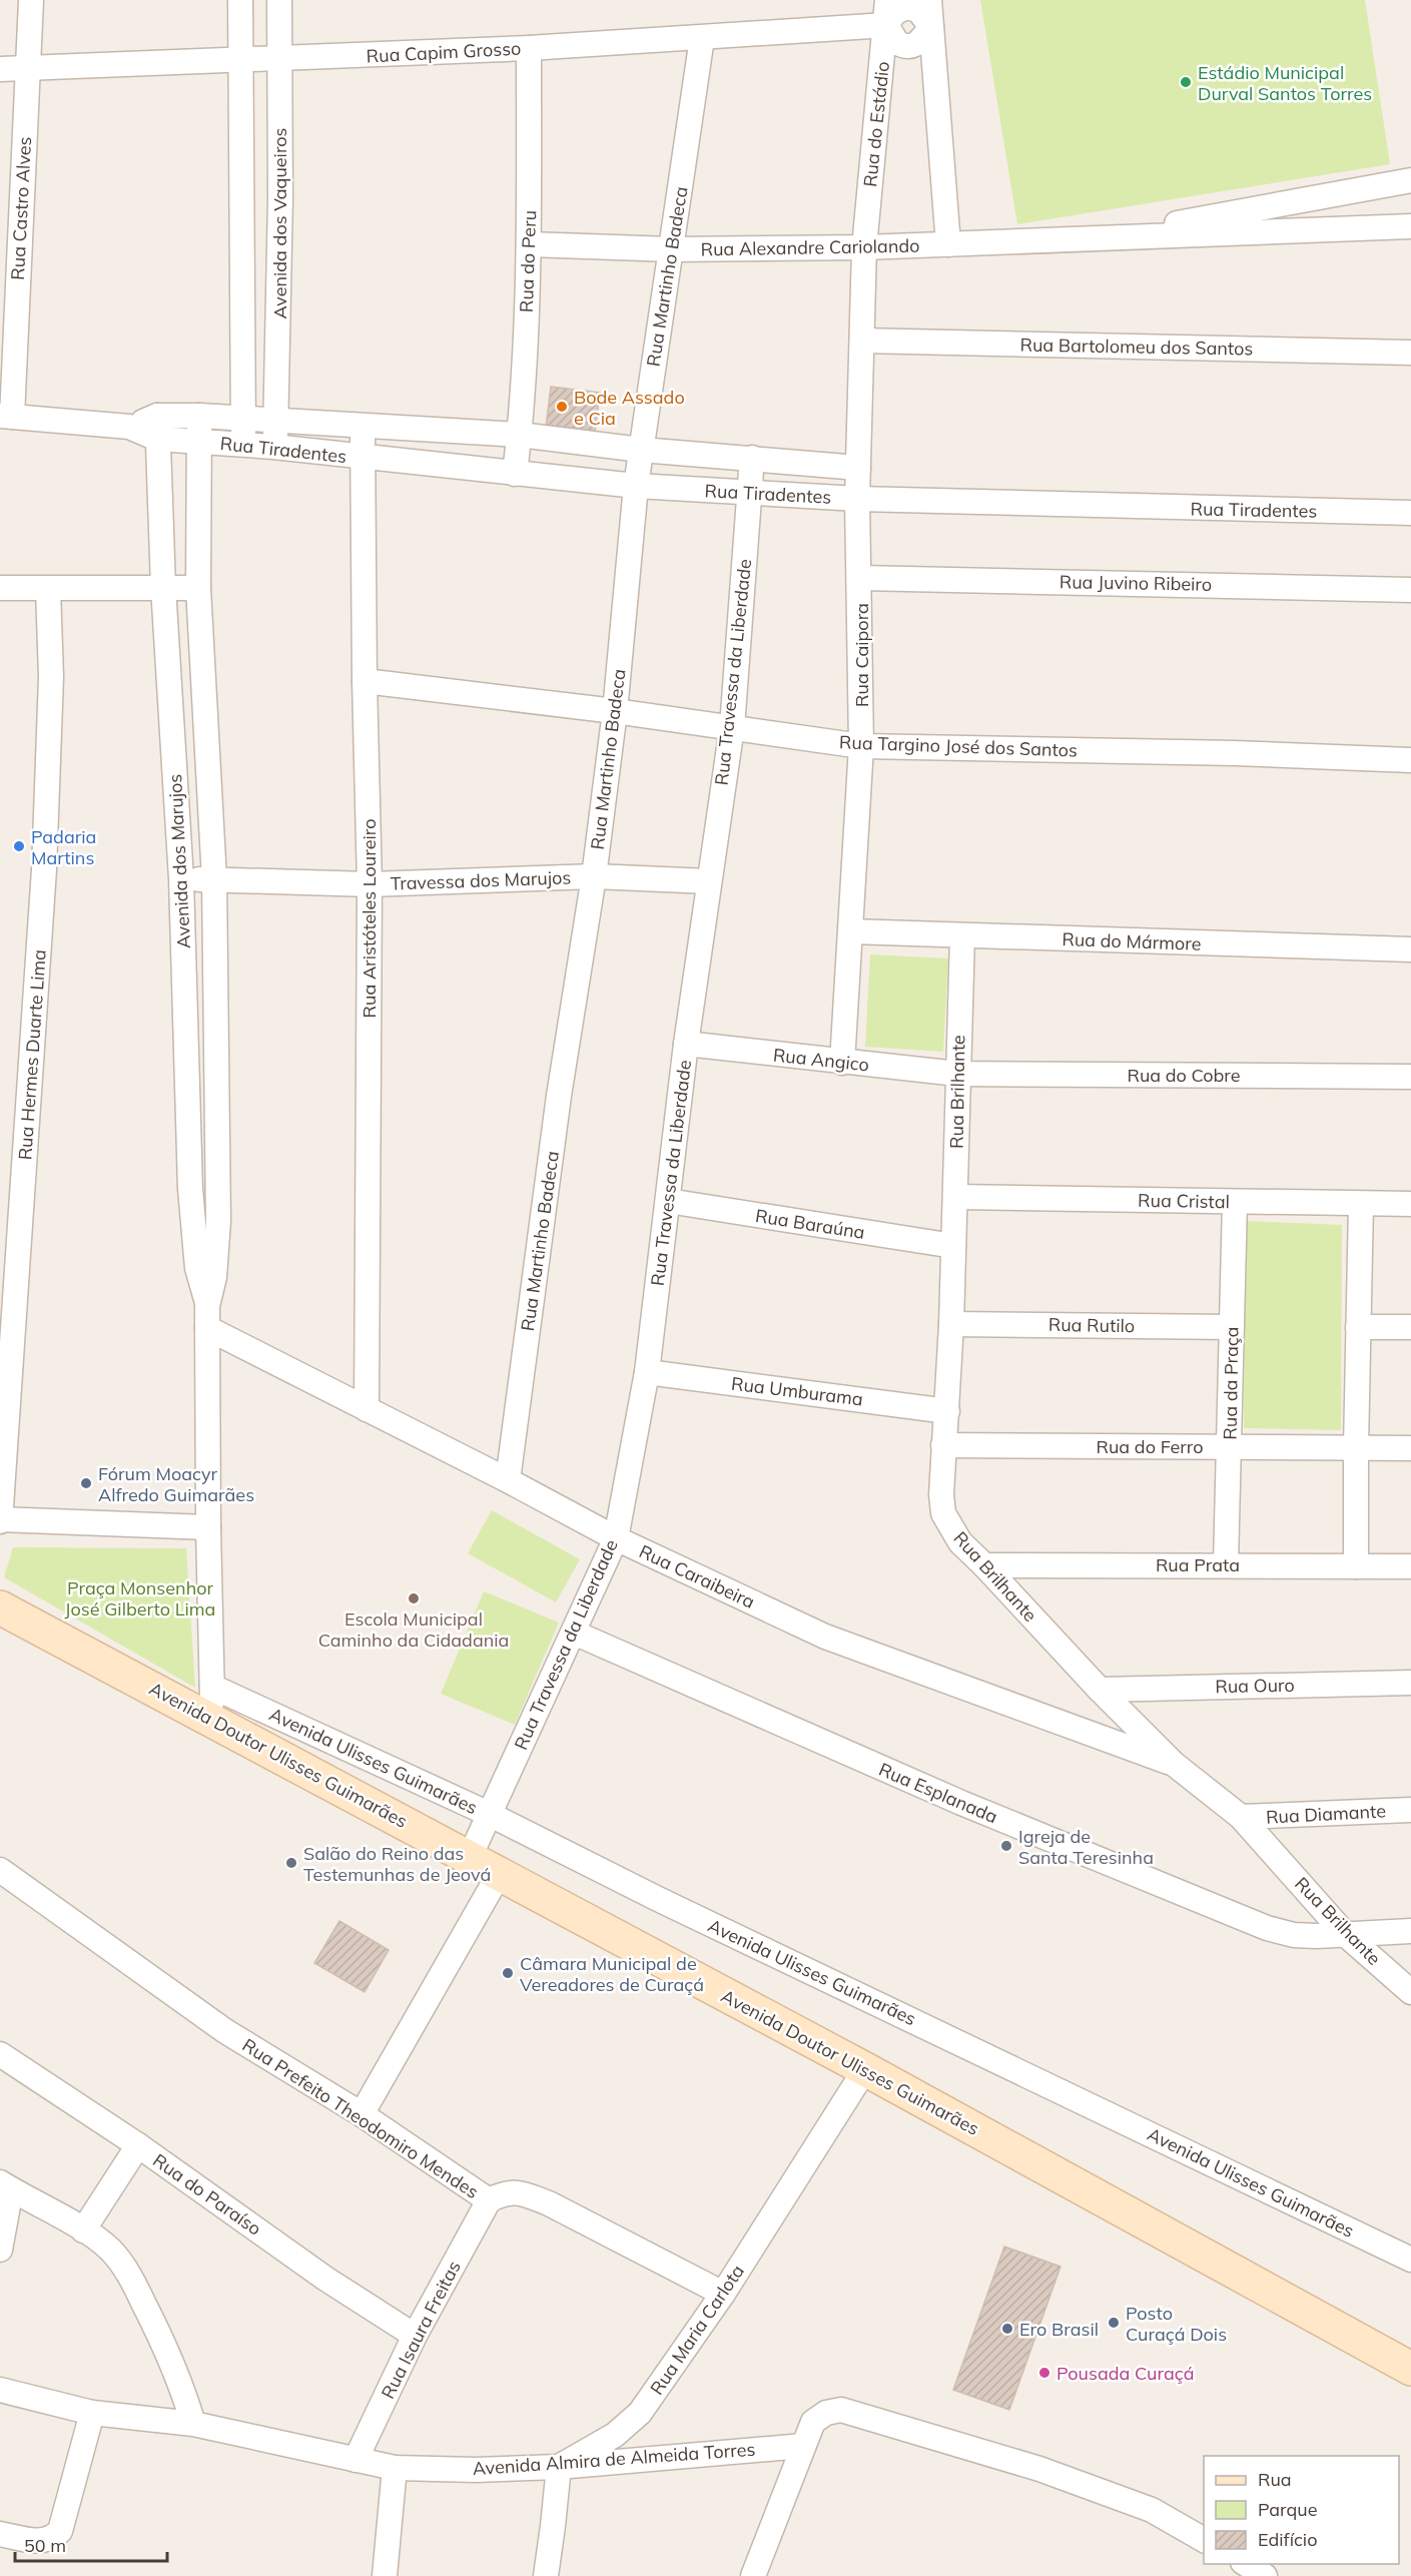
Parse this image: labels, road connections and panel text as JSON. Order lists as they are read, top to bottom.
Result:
{
  "streets": {
    "main road": ["Avenida Doutor Ulisses Guimarães"],
    "street": [
      "Rua Capim Grosso",
      "Rua do Estádio",
      "Rua Castro Alves",
      "Avenida dos Vaqueiros",
      "Rua Alexandre Cariolando",
      "Rua do Peru",
      "Rua Martinho Badeca",
      "Rua Bartolomeu dos Santos",
      "Rua Tiradentes",
      "Rua Juvino Ribeiro",
      "Rua Caipora",
      "Rua Travessa da Liberdade",
      "Rua Targino José dos Santos",
      "Avenida dos Marujos",
      "Travessa dos Marujos",
      "Rua Aristóteles Loureiro",
      "Rua do Mármore",
      "Rua Hermes Duarte Lima",
      "Rua Angico",
      "Rua do Cobre",
      "Rua Brilhante",
      "Rua Cristal",
      "Rua Baraúna",
      "Rua Rutilo",
      "Rua da Praça",
      "Rua Umburama",
      "Rua do Ferro",
      "Rua Prata",
      "Rua Caraibeira",
      "Rua Ouro",
      "Avenida Ulisses Guimarães",
      "Rua Esplanada",
      "Rua Diamante",
      "Rua Prefeito Theodomiro Mendes",
      "Rua do Paraíso",
      "Rua Isaura Freitas",
      "Rua Maria Carlota",
      "Avenida Almira de Almeida Torres"
    ]
  },
  "crossings": [
    ["Rua Capim Grosso", "Rua do Estádio"],
    ["Rua Capim Grosso", "Rua Castro Alves"],
    ["Rua Capim Grosso", "Avenida dos Vaqueiros"],
    ["Rua Capim Grosso", "Rua do Peru"],
    ["Rua Capim Grosso", "Rua Martinho Badeca"],
    ["Rua do Estádio", "Rua Alexandre Cariolando"],
    ["Rua do Estádio", "Rua Caipora"],
    ["Rua Castro Alves", "Rua Tiradentes"],
    ["Avenida dos Vaqueiros", "Rua Tiradentes"],
    ["Rua Alexandre Cariolando", "Rua do Peru"],
    ["Rua Alexandre Cariolando", "Rua Martinho Badeca"],
    ["Rua Alexandre Cariolando", "Rua Caipora"],
    ["Rua do Peru", "Rua Tiradentes"],
    ["Rua Martinho Badeca", "Rua Tiradentes"],
    ["Rua Martinho Badeca", "Rua Targino José dos Santos"],
    ["Rua Martinho Badeca", "Travessa dos Marujos"],
    ["Rua Martinho Badeca", "Rua Caraibeira"],
    ["Rua Bartolomeu dos Santos", "Rua Caipora"],
    ["Rua Tiradentes", "Rua Caipora"],
    ["Rua Tiradentes", "Rua Travessa da Liberdade"],
    ["Rua Tiradentes", "Avenida dos Marujos"],
    ["Rua Tiradentes", "Rua Aristóteles Loureiro"],
    ["Rua Juvino Ribeiro", "Rua Caipora"],
    ["Rua Caipora", "Rua Targino José dos Santos"],
    ["Rua Caipora", "Rua do Mármore"],
    ["Rua Caipora", "Rua Angico"],
    ["Rua Travessa da Liberdade", "Rua Targino José dos Santos"],
    ["Rua Travessa da Liberdade", "Travessa dos Marujos"],
    ["Rua Travessa da Liberdade", "Rua Angico"],
    ["Rua Travessa da Liberdade", "Rua Baraúna"],
    ["Rua Travessa da Liberdade", "Rua Umburama"],
    ["Rua Travessa da Liberdade", "Rua Caraibeira"],
    ["Rua Travessa da Liberdade", "Avenida Doutor Ulisses Guimarães"],
    ["Rua Travessa da Liberdade", "Avenida Ulisses Guimarães"],
    ["Rua Travessa da Liberdade", "Rua Esplanada"],
    ["Rua Targino José dos Santos", "Rua Aristóteles Loureiro"],
    ["Avenida dos Marujos", "Travessa dos Marujos"],
    ["Avenida dos Marujos", "Rua Caraibeira"],
    ["Avenida dos Marujos", "Avenida Doutor Ulisses Guimarães"],
    ["Avenida dos Marujos", "Avenida Ulisses Guimarães"],
    ["Travessa dos Marujos", "Rua Aristóteles Loureiro"],
    ["Rua Aristóteles Loureiro", "Rua Caraibeira"],
    ["Rua do Mármore", "Rua Brilhante"],
    ["Rua Angico", "Rua do Cobre"],
    ["Rua Angico", "Rua Brilhante"],
    ["Rua do Cobre", "Rua Brilhante"],
    ["Rua Brilhante", "Rua Cristal"],
    ["Rua Brilhante", "Rua Baraúna"],
    ["Rua Brilhante", "Rua Rutilo"],
    ["Rua Brilhante", "Rua Umburama"],
    ["Rua Brilhante", "Rua do Ferro"],
    ["Rua Brilhante", "Rua Prata"],
    ["Rua Brilhante", "Rua Caraibeira"],
    ["Rua Brilhante", "Rua Ouro"],
    ["Rua Brilhante", "Rua Esplanada"],
    ["Rua Brilhante", "Rua Diamante"],
    ["Rua Cristal", "Rua da Praça"],
    ["Rua Rutilo", "Rua da Praça"],
    ["Rua da Praça", "Rua do Ferro"],
    ["Rua da Praça", "Rua Prata"],
    ["Avenida Doutor Ulisses Guimarães", "Rua Maria Carlota"],
    ["Rua Prefeito Theodomiro Mendes", "Rua Isaura Freitas"],
    ["Rua Prefeito Theodomiro Mendes", "Rua Maria Carlota"],
    ["Rua do Paraíso", "Rua Isaura Freitas"],
    ["Rua Isaura Freitas", "Avenida Almira de Almeida Torres"],
    ["Rua Maria Carlota", "Avenida Almira de Almeida Torres"]
  ],
  "parks": ["Praça Monsenhor José Gilberto Lima"],
  "places": [
    "Estádio Municipal Durval Santos Torres",
    "Bode Assado e Cia",
    "Padaria Martins",
    "Fórum Moacyr Alfredo Guimarães",
    "Escola Municipal Caminho da Cidadania",
    "Igreja de Santa Teresinha",
    "Salão do Reino das Testemunhas de Jeová",
    "Câmara Municipal de Vereadores de Curaçá",
    "Posto Curaçá Dois",
    "Ero Brasil",
    "Pousada Curaçá"
  ],
  "legend": ["Rua", "Parque", "Edifício"],
  "scale_bar": "50 m"
}
